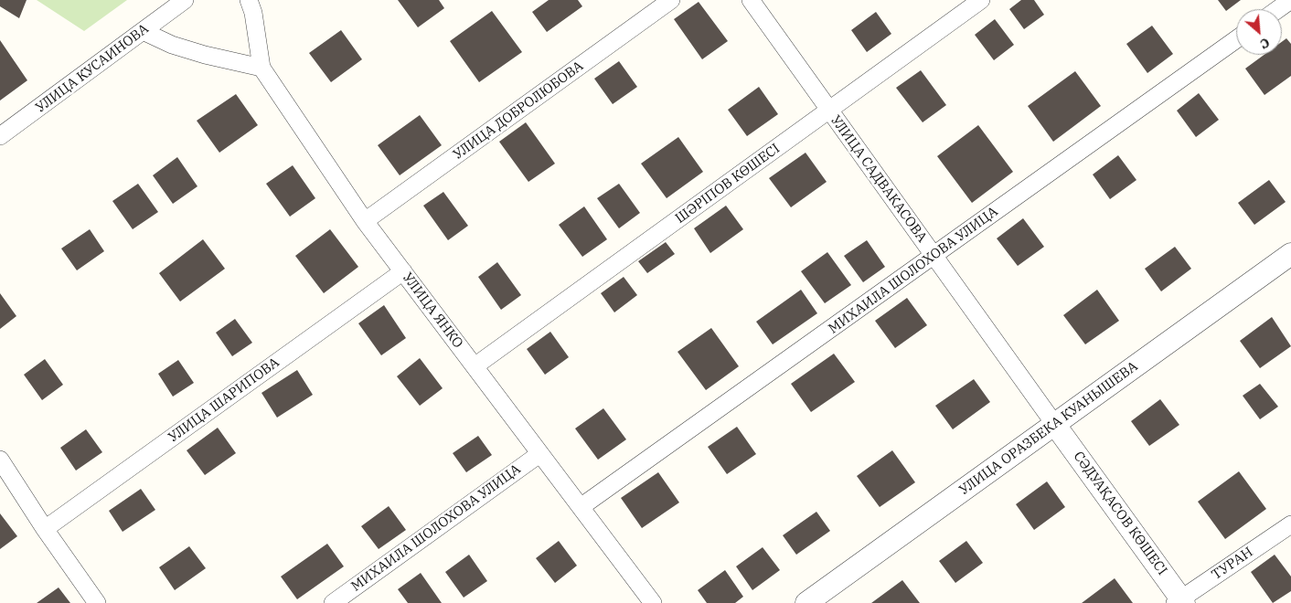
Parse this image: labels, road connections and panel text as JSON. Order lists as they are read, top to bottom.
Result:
{
  "streets": {
    "street": [
      "УЛИЦА КУСАИНОВА",
      "УЛИЦА ДОБРОЛЮБОВА",
      "УЛИЦА САДВАКАСОВА",
      "ШӘРІПОВ КӨШЕСІ",
      "МИХАИЛА ШОЛОХОВА УЛИЦА",
      "УЛИЦА ЯНКО",
      "УЛИЦА ШАРИПОВА",
      "УЛИЦА ОРАЗБЕКА КУАНЫШЕВА",
      "СӘДУАҚАСОВ КӨШЕСІ",
      "ТУРАН"
    ]
  },
  "crossings": [
    ["УЛИЦА ДОБРОЛЮБОВА", "УЛИЦА ЯНКО"],
    ["УЛИЦА САДВАКАСОВА", "ШӘРІПОВ КӨШЕСІ"],
    ["УЛИЦА САДВАКАСОВА", "МИХАИЛА ШОЛОХОВА УЛИЦА"],
    ["УЛИЦА САДВАКАСОВА", "УЛИЦА ОРАЗБЕКА КУАНЫШЕВА"],
    ["УЛИЦА САДВАКАСОВА", "СӘДУАҚАСОВ КӨШЕСІ"],
    ["ШӘРІПОВ КӨШЕСІ", "УЛИЦА ЯНКО"],
    ["МИХАИЛА ШОЛОХОВА УЛИЦА", "УЛИЦА ЯНКО"],
    ["УЛИЦА ЯНКО", "УЛИЦА ШАРИПОВА"],
    ["УЛИЦА ОРАЗБЕКА КУАНЫШЕВА", "СӘДУАҚАСОВ КӨШЕСІ"],
    ["СӘДУАҚАСОВ КӨШЕСІ", "ТУРАН"]
  ],
  "north": "bottom right"
}
